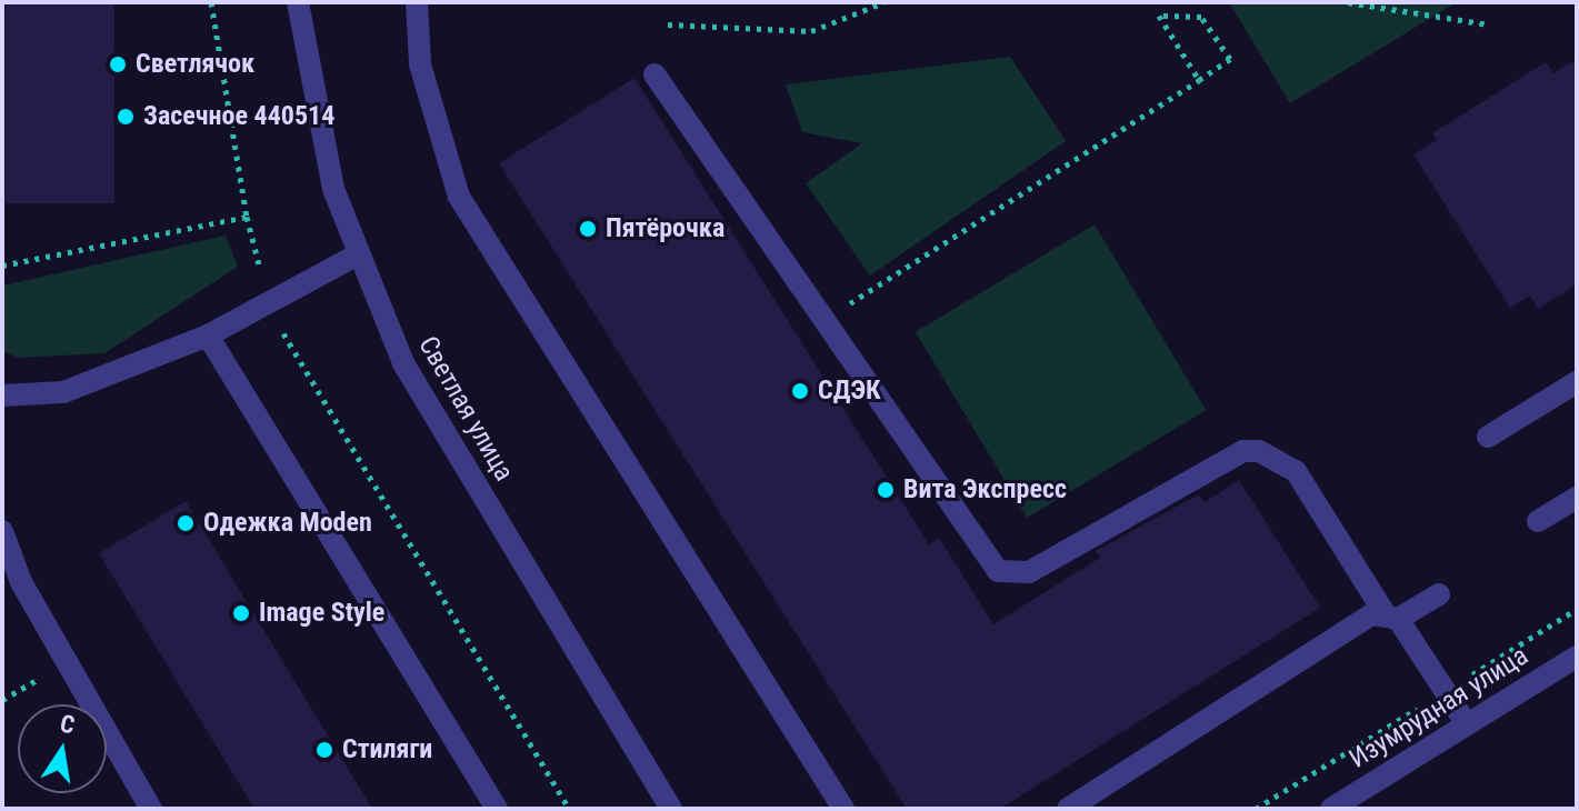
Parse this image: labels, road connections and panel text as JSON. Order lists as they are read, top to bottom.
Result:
{
  "streets": {
    "street": ["Светлая улица", "Изумрудная улица"]
  },
  "places": [
    "Светлячок",
    "Засечное 440514",
    "Пятёрочка",
    "СДЭК",
    "Вита Экспресс",
    "Одежка Moden",
    "Image Style",
    "Стиляги"
  ],
  "north": "top"
}
